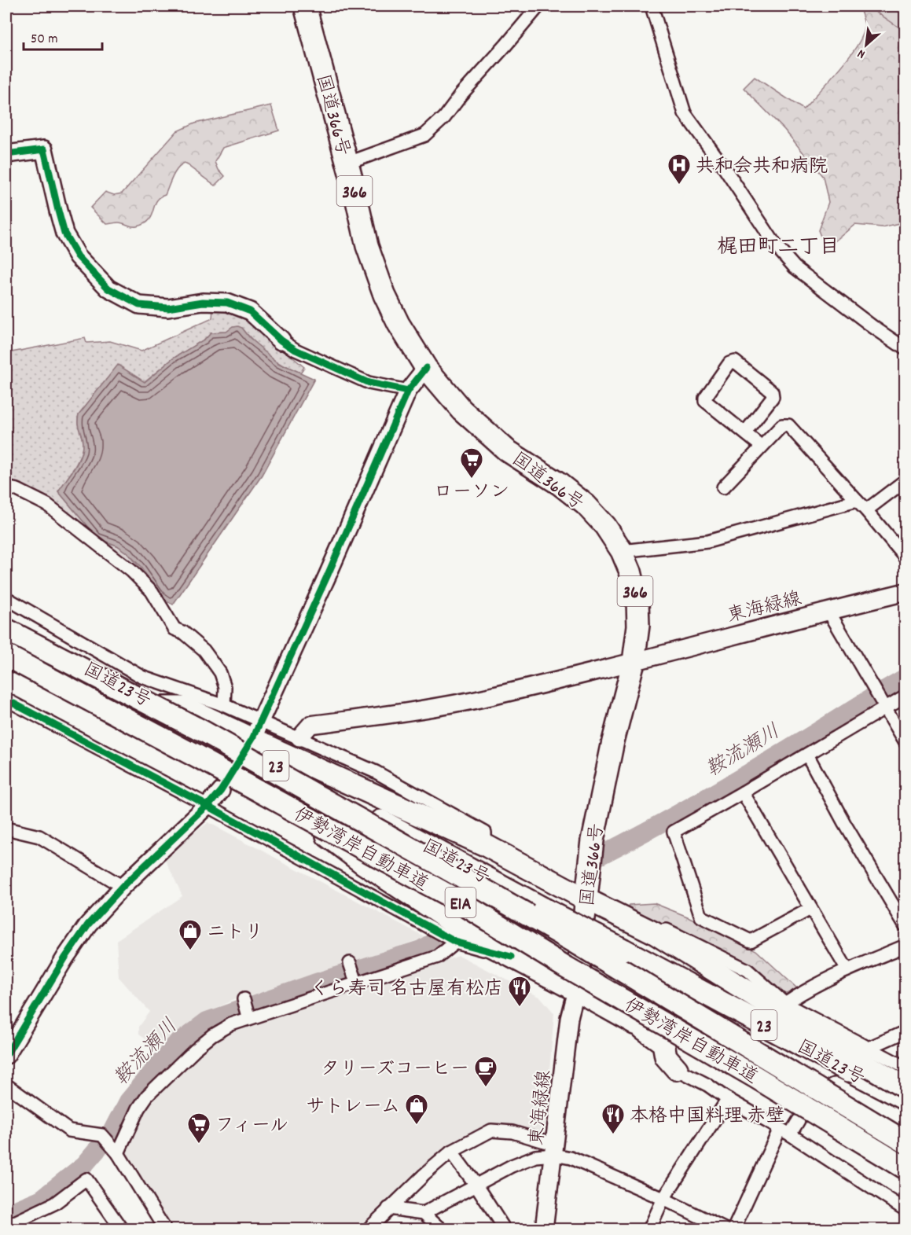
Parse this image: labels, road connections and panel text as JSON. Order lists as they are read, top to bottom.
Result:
{
  "streets": {
    "highway": [
      "国道366号",
      "366",
      "国道23号",
      "23",
      "伊勢湾岸自動車道",
      "E1A"
    ],
    "street": ["東海緑線"]
  },
  "crossings": [
    ["国道366号", "東海緑線"],
    ["国道366号", "23"],
    ["東海緑線", "23"],
    ["国道23号", "23"],
    ["国道23号", "伊勢湾岸自動車道"]
  ],
  "districts": ["梶田町二丁目"],
  "water": ["鞍流瀬川"],
  "places": {
    "hospital": ["共和会共和病院"],
    "supermarket": ["ローソン", "フィール"],
    "shop": ["ニトリ", "サトレーム"],
    "restaurant": ["くら寿司 名古屋有松店", "本格中国料理 赤壁"],
    "cafe": ["タリーズコーヒー"]
  },
  "scale_bar": "50 m",
  "north": "bottom left"
}
